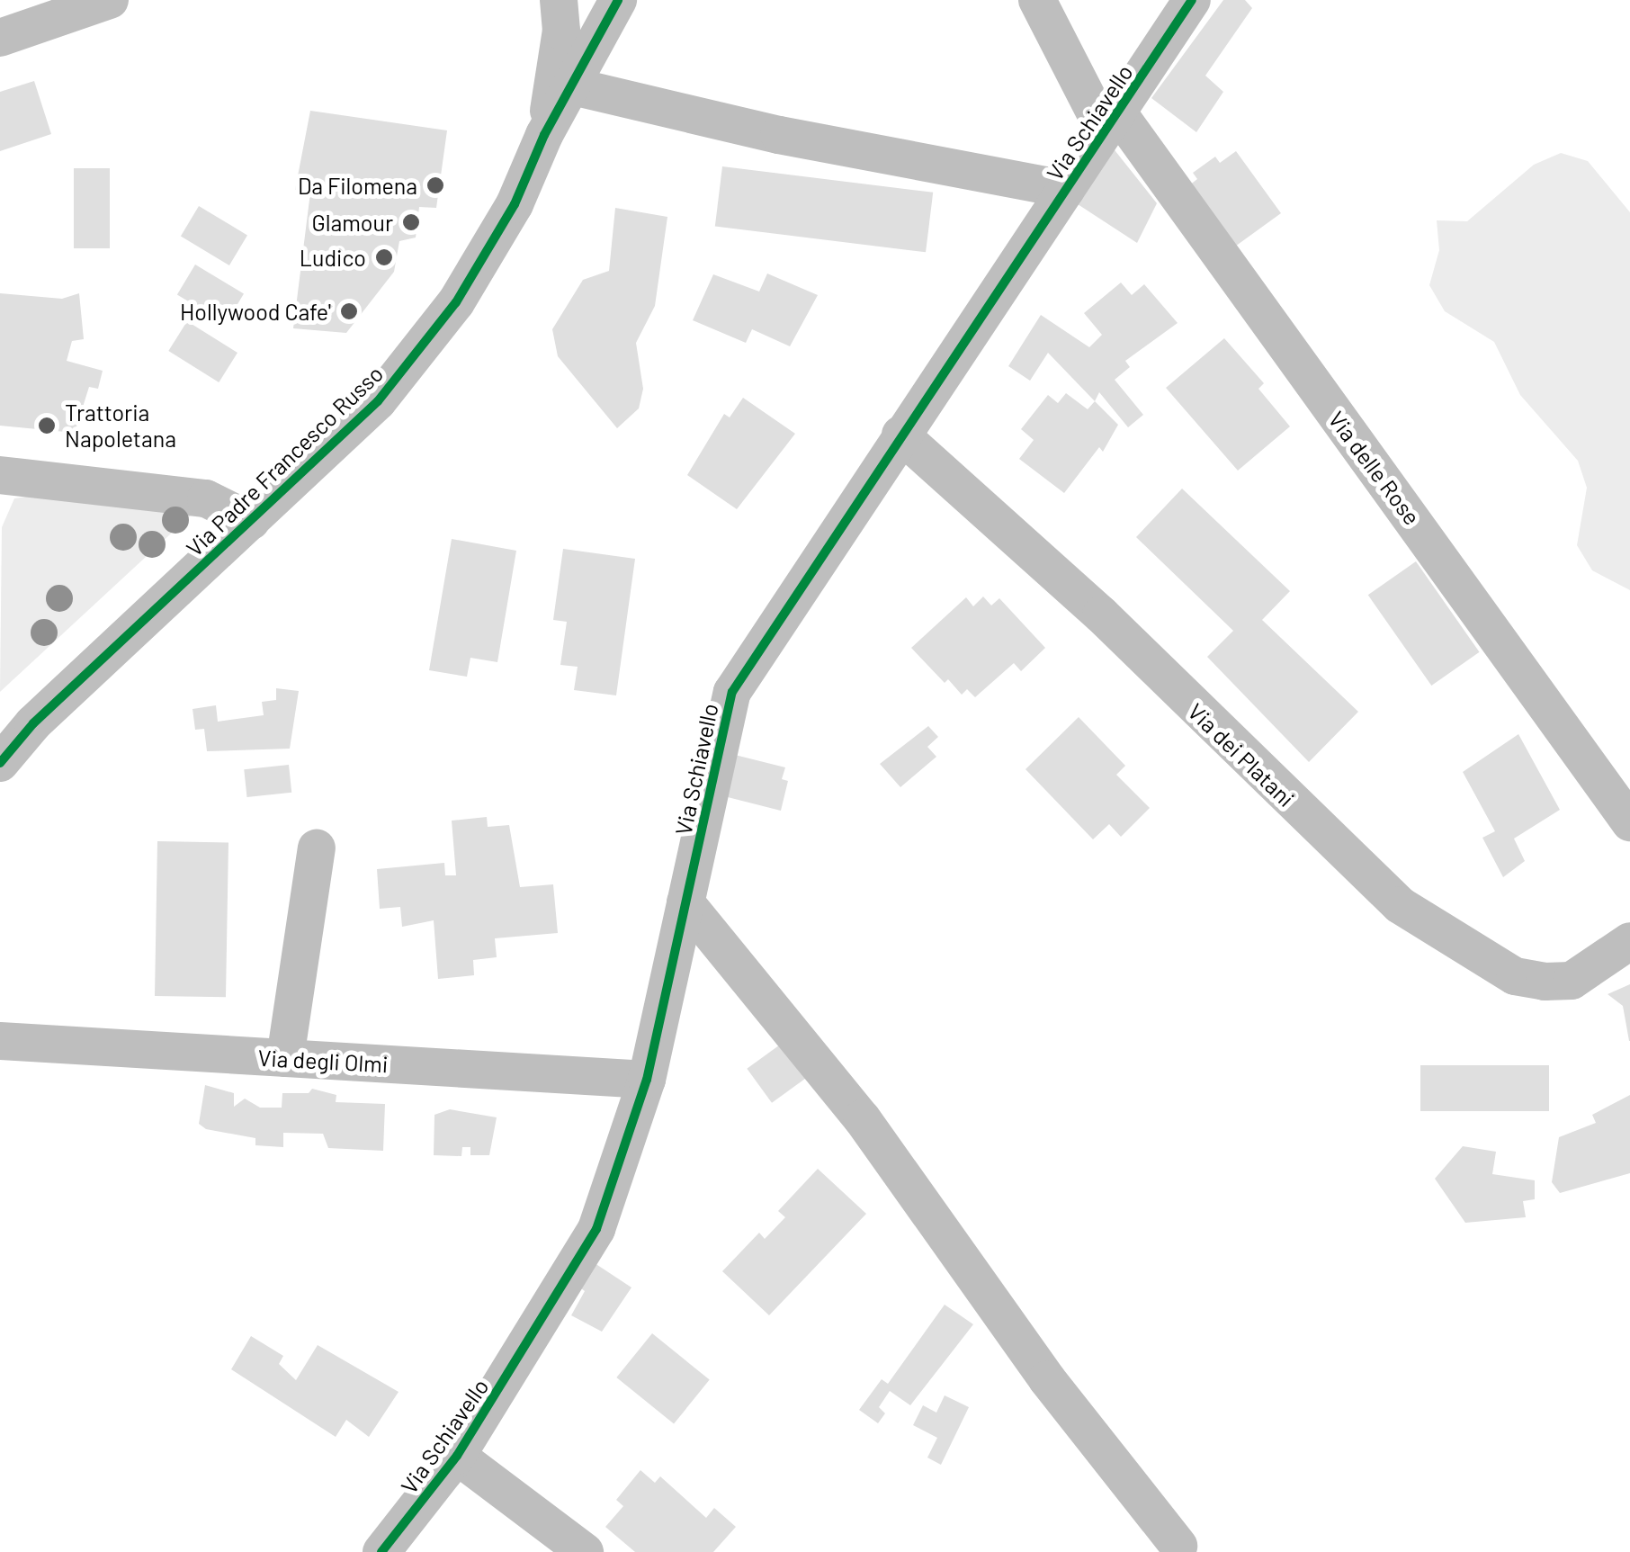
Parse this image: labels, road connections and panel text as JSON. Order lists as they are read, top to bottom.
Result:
{
  "streets": {
    "street": [
      "Via Schiavello",
      "Via Padre Francesco Russo",
      "Via delle Rose",
      "Via dei Platani",
      "Via degli Olmi"
    ]
  },
  "crossings": [
    ["Via Schiavello", "Via delle Rose"],
    ["Via Schiavello", "Via dei Platani"],
    ["Via Schiavello", "Via degli Olmi"]
  ],
  "places": [
    "Da Filomena",
    "Glamour",
    "Ludico",
    "Hollywood Cafe'",
    "Trattoria Napoletana"
  ]
}
